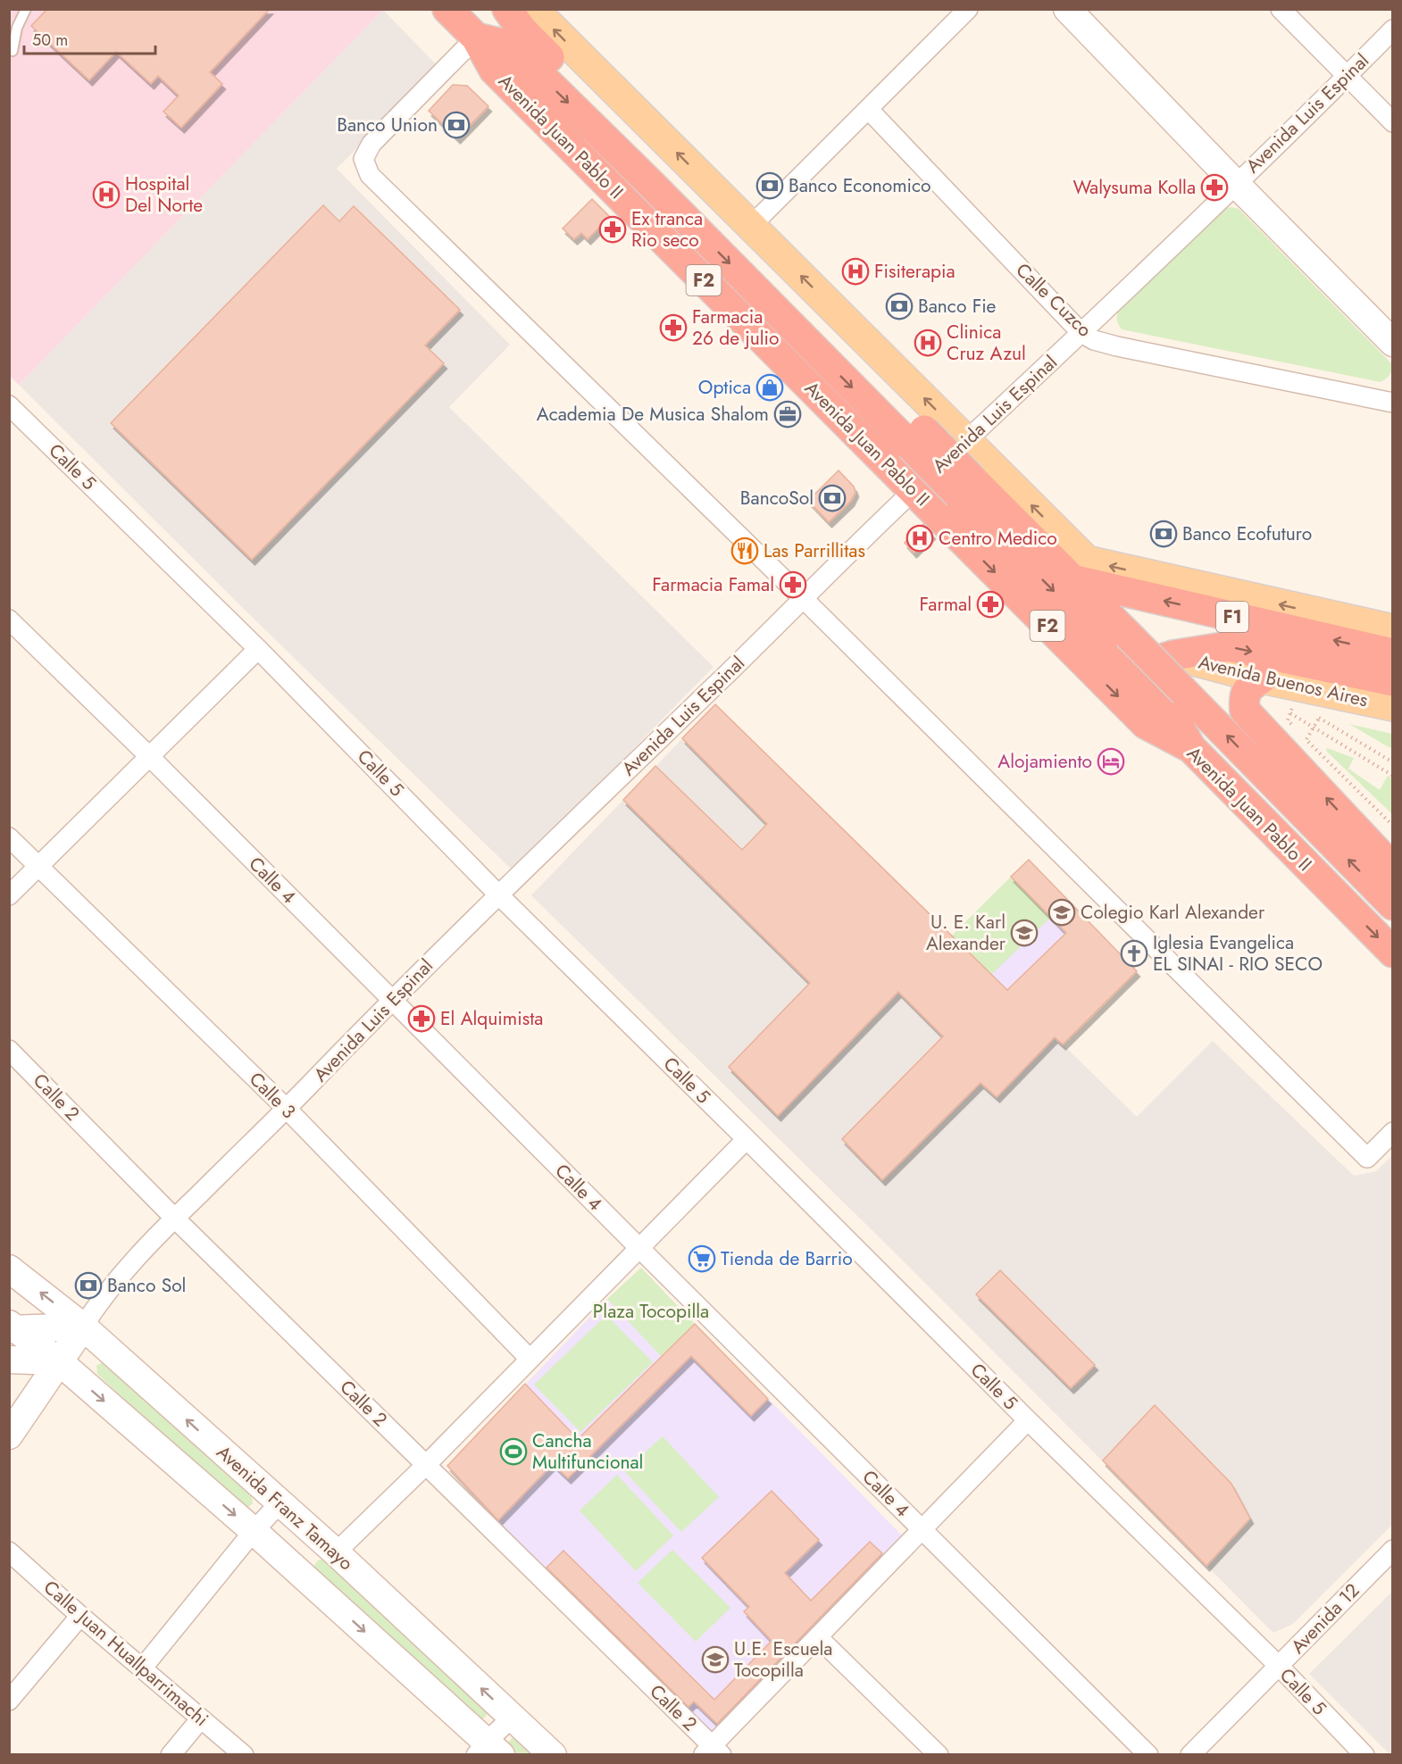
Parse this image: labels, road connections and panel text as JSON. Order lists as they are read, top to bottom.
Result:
{
  "streets": {
    "highway": [
      "Avenida Juan Pablo II",
      "F2",
      "F1",
      "Avenida Buenos Aires"
    ],
    "main road": ["Avenida Luis Espinal", "Avenida Franz Tamayo"],
    "street": [
      "Calle Cuzco",
      "Calle 5",
      "Calle 4",
      "Calle 3",
      "Calle 2",
      "Avenida 12",
      "Calle Juan Huallparrimachi"
    ]
  },
  "crossings": [
    ["Avenida Luis Espinal", "Avenida Juan Pablo II"],
    ["Avenida Luis Espinal", "Calle Cuzco"],
    ["Avenida Luis Espinal", "Calle 5"],
    ["Avenida Luis Espinal", "Calle 4"],
    ["Avenida Luis Espinal", "Calle 3"],
    ["Avenida Luis Espinal", "Calle 2"],
    ["Avenida Luis Espinal", "Avenida Franz Tamayo"],
    ["Avenida Juan Pablo II", "F2"],
    ["Avenida Juan Pablo II", "F1"],
    ["F2", "Avenida Buenos Aires"],
    ["Calle 5", "Avenida 12"]
  ],
  "parks": ["Plaza Tocopilla"],
  "places": {
    "bank": [
      "Banco Union",
      "Banco Economico",
      "Banco Fie",
      "BancoSol",
      "Banco Ecofuturo",
      "Banco Sol"
    ],
    "pharmacy": [
      "Walysuma Kolla",
      "Ex tranca Rio seco",
      "Farmacia 26 de julio",
      "Farmacia Famal",
      "Farmal",
      "El Alquimista"
    ],
    "hospital": [
      "Hospital Del Norte",
      "Fisiterapia",
      "Clinica Cruz Azul",
      "Centro Medico"
    ],
    "shop": ["Optica"],
    "office": ["Academia De Musica Shalom"],
    "restaurant": ["Las Parrillitas"],
    "hotel": ["Alojamiento"],
    "school or university": ["Colegio Karl Alexander", "U. E. Karl Alexander", "U.E. Escuela Tocopilla"],
    "church": ["Iglesia Evangelica EL SINAI - RIO SECO"],
    "supermarket": ["Tienda de Barrio"],
    "sports": ["Cancha Multifuncional"]
  },
  "scale_bar": "50 m"
}
